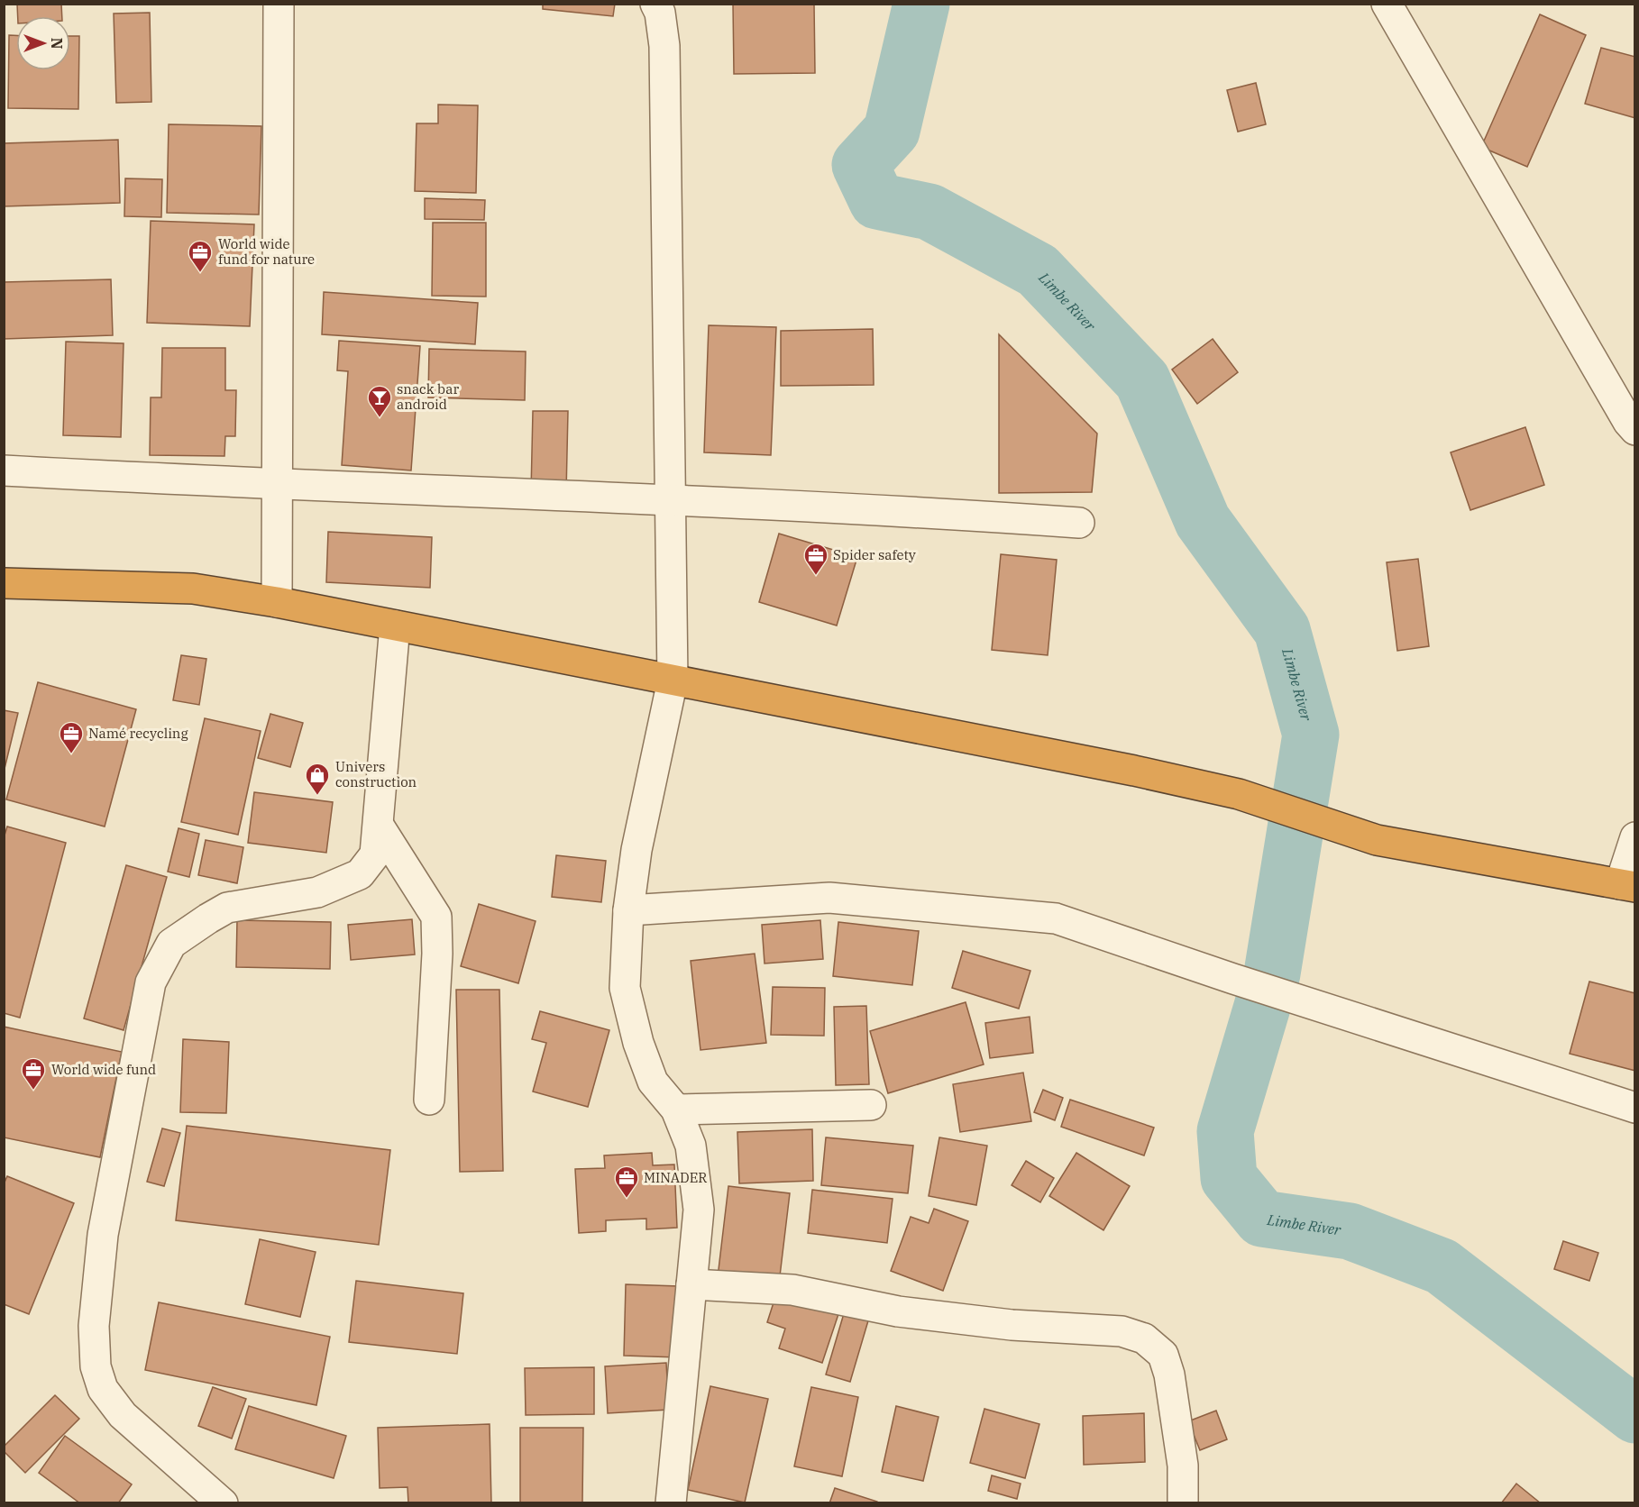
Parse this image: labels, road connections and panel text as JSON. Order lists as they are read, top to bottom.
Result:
{
  "water": ["Limbe River"],
  "places": {
    "office": [
      "World wide fund for nature",
      "Spider safety",
      "Namé recycling",
      "World wide fund",
      "MINADER"
    ],
    "bar": ["snack bar android"],
    "shop": ["Univers construction"]
  },
  "north": "right"
}
